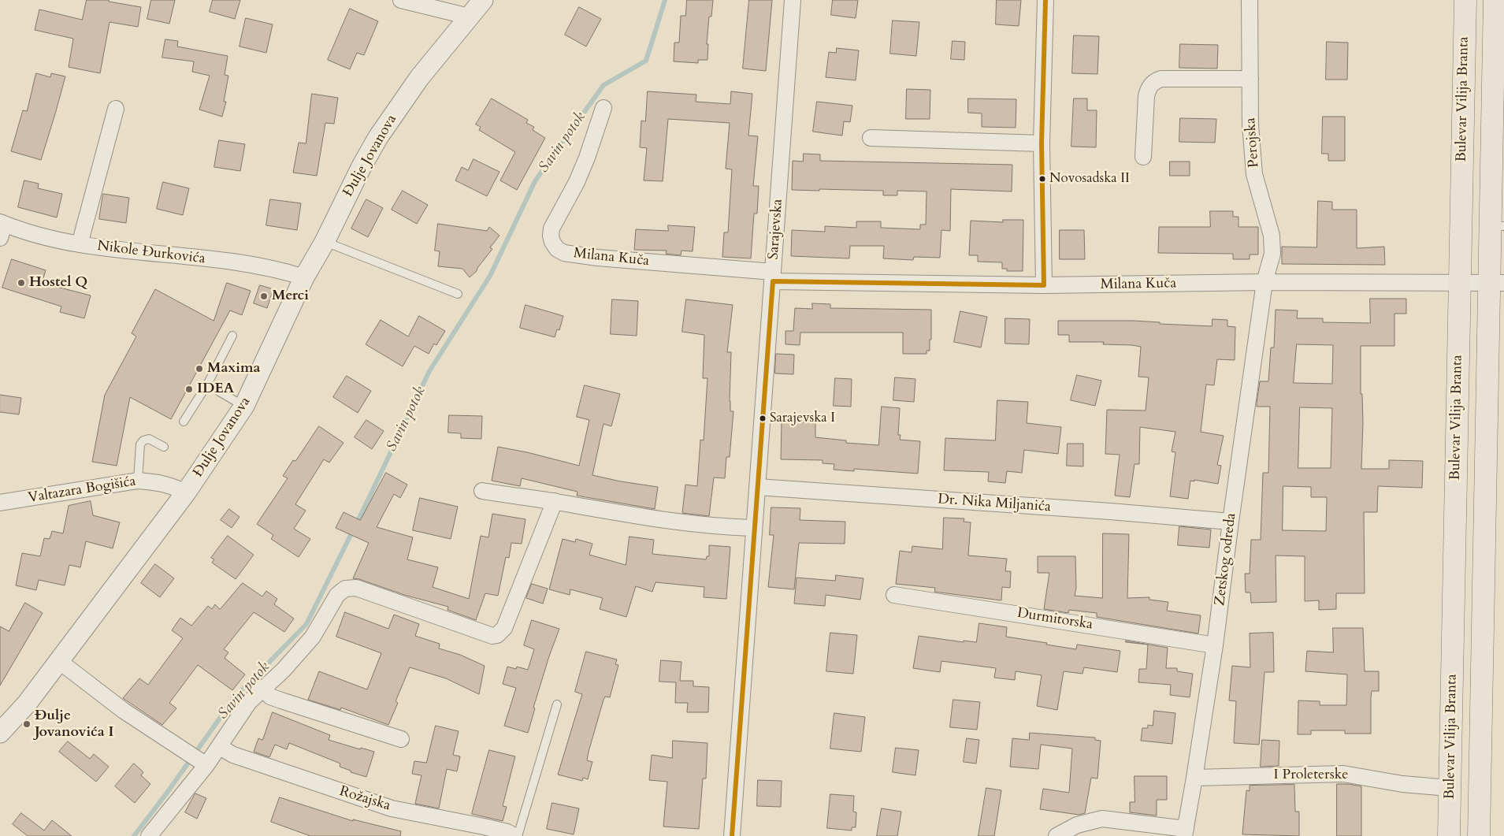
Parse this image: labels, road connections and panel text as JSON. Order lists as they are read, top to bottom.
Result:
{
  "streets": {
    "main road": ["Bulevar Vilija Branta"],
    "street": [
      "Perojska",
      "Đulje Jovanova",
      "Sarajevska",
      "Nikole Đurkovića",
      "Milana Kuča",
      "Valtazara Bogišića",
      "Dr. Nika Miljanića",
      "Zetskog odreda",
      "Durmitorska",
      "I Proleterske",
      "Rožajska"
    ]
  },
  "crossings": [
    ["Bulevar Vilija Branta", "Milana Kuča"],
    ["Bulevar Vilija Branta", "I Proleterske"],
    ["Perojska", "Milana Kuča"],
    ["Perojska", "Zetskog odreda"],
    ["Đulje Jovanova", "Nikole Đurkovića"],
    ["Đulje Jovanova", "Valtazara Bogišića"],
    ["Sarajevska", "Milana Kuča"],
    ["Sarajevska", "Dr. Nika Miljanića"],
    ["Milana Kuča", "Zetskog odreda"],
    ["Dr. Nika Miljanića", "Zetskog odreda"],
    ["Zetskog odreda", "Durmitorska"],
    ["Zetskog odreda", "I Proleterske"]
  ],
  "water": ["Savin potok"],
  "places": [
    "Novosadska II",
    "Hostel Q",
    "Merci",
    "Maxima",
    "IDEA",
    "Sarajevska I",
    "Đulje Jovanovića I"
  ]
}
